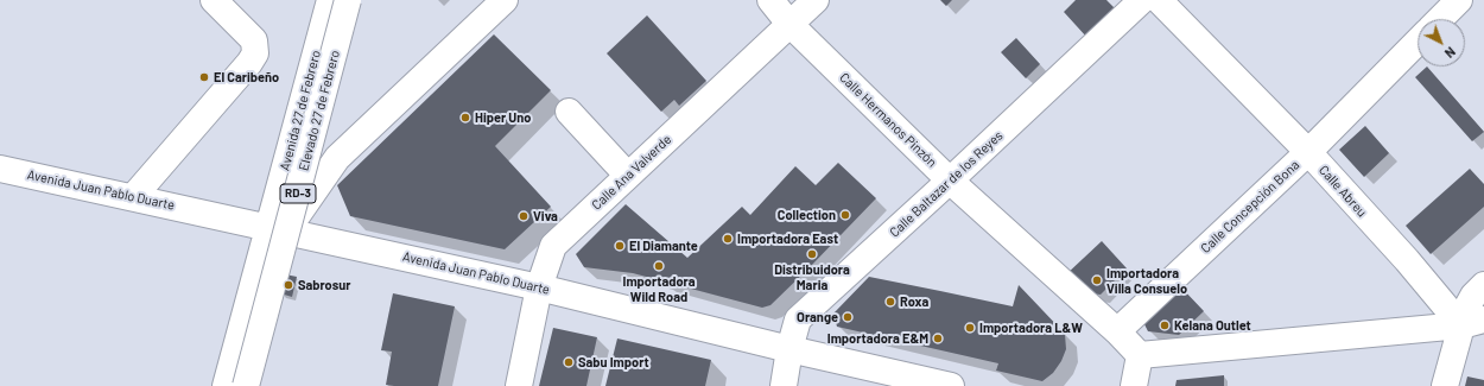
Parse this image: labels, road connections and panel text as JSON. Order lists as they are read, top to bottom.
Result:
{
  "streets": {
    "main road": [
      "Avenida 27 de Febrero",
      "Elevado 27 de Febrero",
      "Calle Hermanos Pinzón",
      "Calle Ana Valverde",
      "Calle Baltazar de los Reyes",
      "Avenida Juan Pablo Duarte",
      "Calle Abreu",
      "RD-3",
      "Calle Concepción Bona"
    ]
  },
  "crossings": [
    ["Avenida 27 de Febrero", "Avenida Juan Pablo Duarte"],
    ["Calle Hermanos Pinzón", "Calle Ana Valverde"],
    ["Calle Hermanos Pinzón", "Calle Baltazar de los Reyes"],
    ["Calle Hermanos Pinzón", "Calle Concepción Bona"],
    ["Calle Ana Valverde", "Avenida Juan Pablo Duarte"],
    ["Calle Baltazar de los Reyes", "Avenida Juan Pablo Duarte"],
    ["Calle Abreu", "Calle Concepción Bona"]
  ],
  "places": [
    "El Caribeño",
    "Hiper Uno",
    "Collection",
    "Viva",
    "Importadora East",
    "El Diamante",
    "Distribuidora Maria",
    "Importadora Wild Road",
    "Importadora Villa Consuelo",
    "Sabrosur",
    "Roxa",
    "Orange",
    "Kelana Outlet",
    "Importadora L&W",
    "Importadora E&M",
    "Sabu Import"
  ],
  "north": "bottom right"
}
